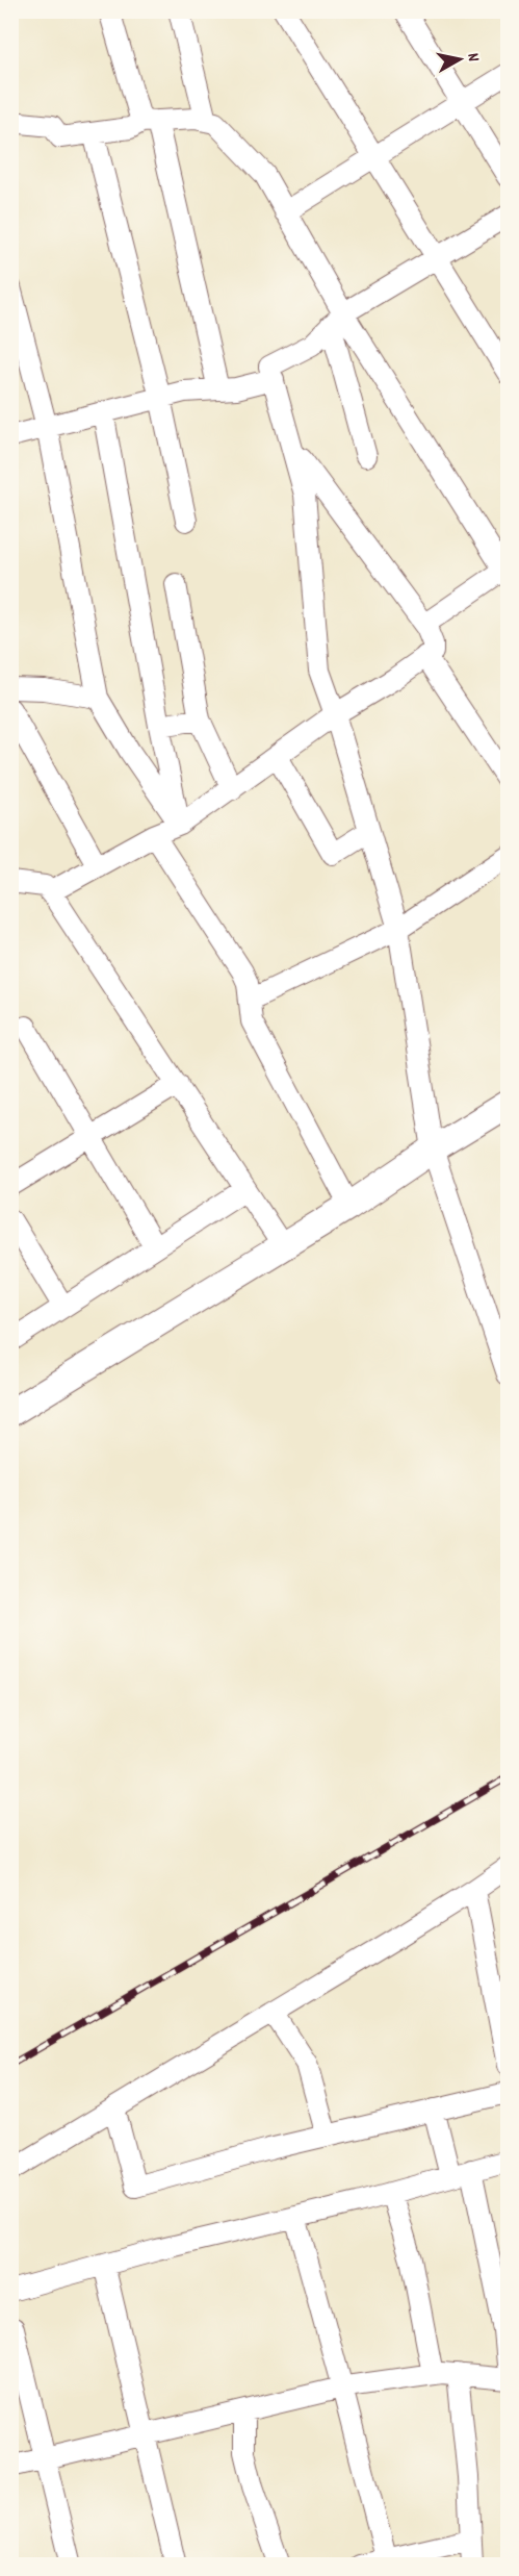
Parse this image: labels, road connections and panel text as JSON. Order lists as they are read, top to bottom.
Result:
{
  "north": "right"
}
